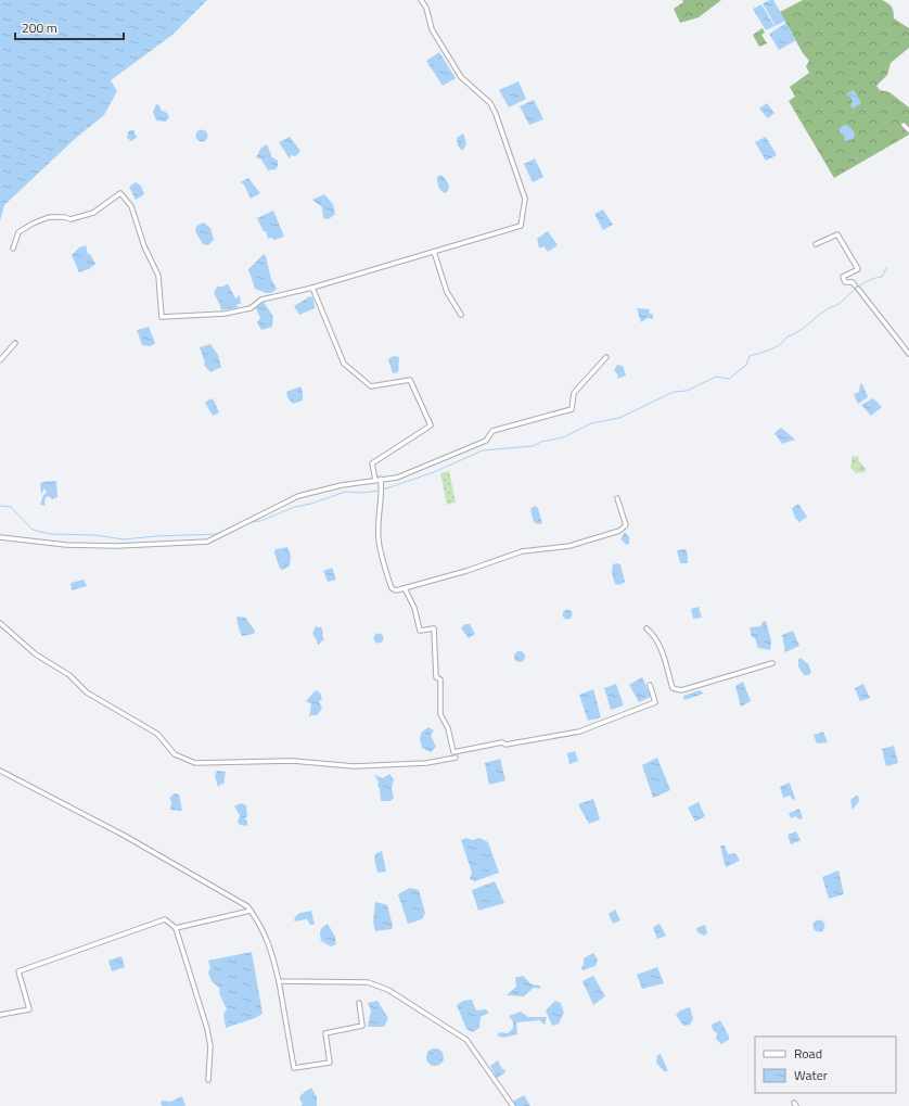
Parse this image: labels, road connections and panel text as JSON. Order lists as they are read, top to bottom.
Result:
{
  "legend": ["Road", "Water"],
  "scale_bar": "200 m"
}
